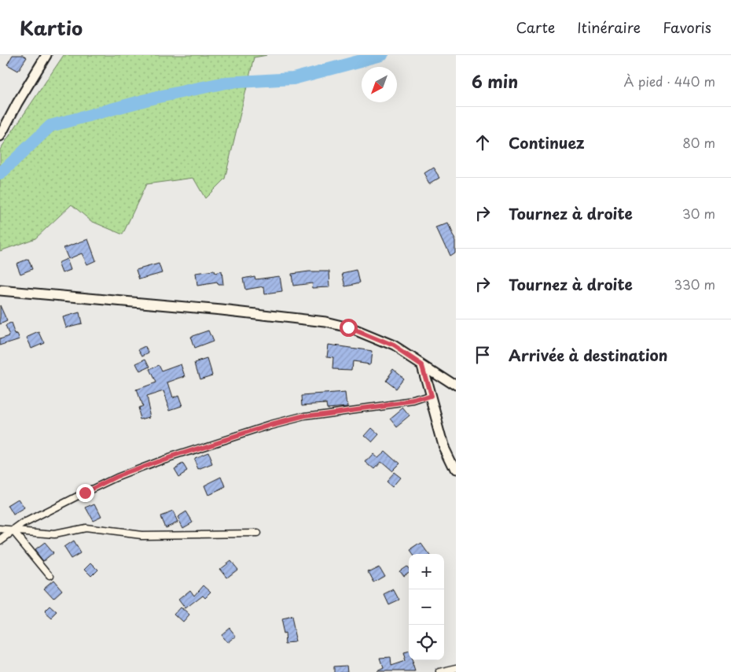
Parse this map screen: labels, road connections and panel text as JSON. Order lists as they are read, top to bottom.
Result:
{
  "north": "bottom left",
  "page": {
    "header": "Kartio",
    "nav": ["Carte", "Itinéraire", "Favoris"],
    "heading": ["6 min", "À pied · 440 m"],
    "list": [
      ["Continuez", "80 m"],
      ["Tournez à droite", "30 m"],
      ["Tournez à droite", "330 m"],
      "Arrivée à destination"
    ],
    "map_buttons": ["+", "−"]
  }
}
